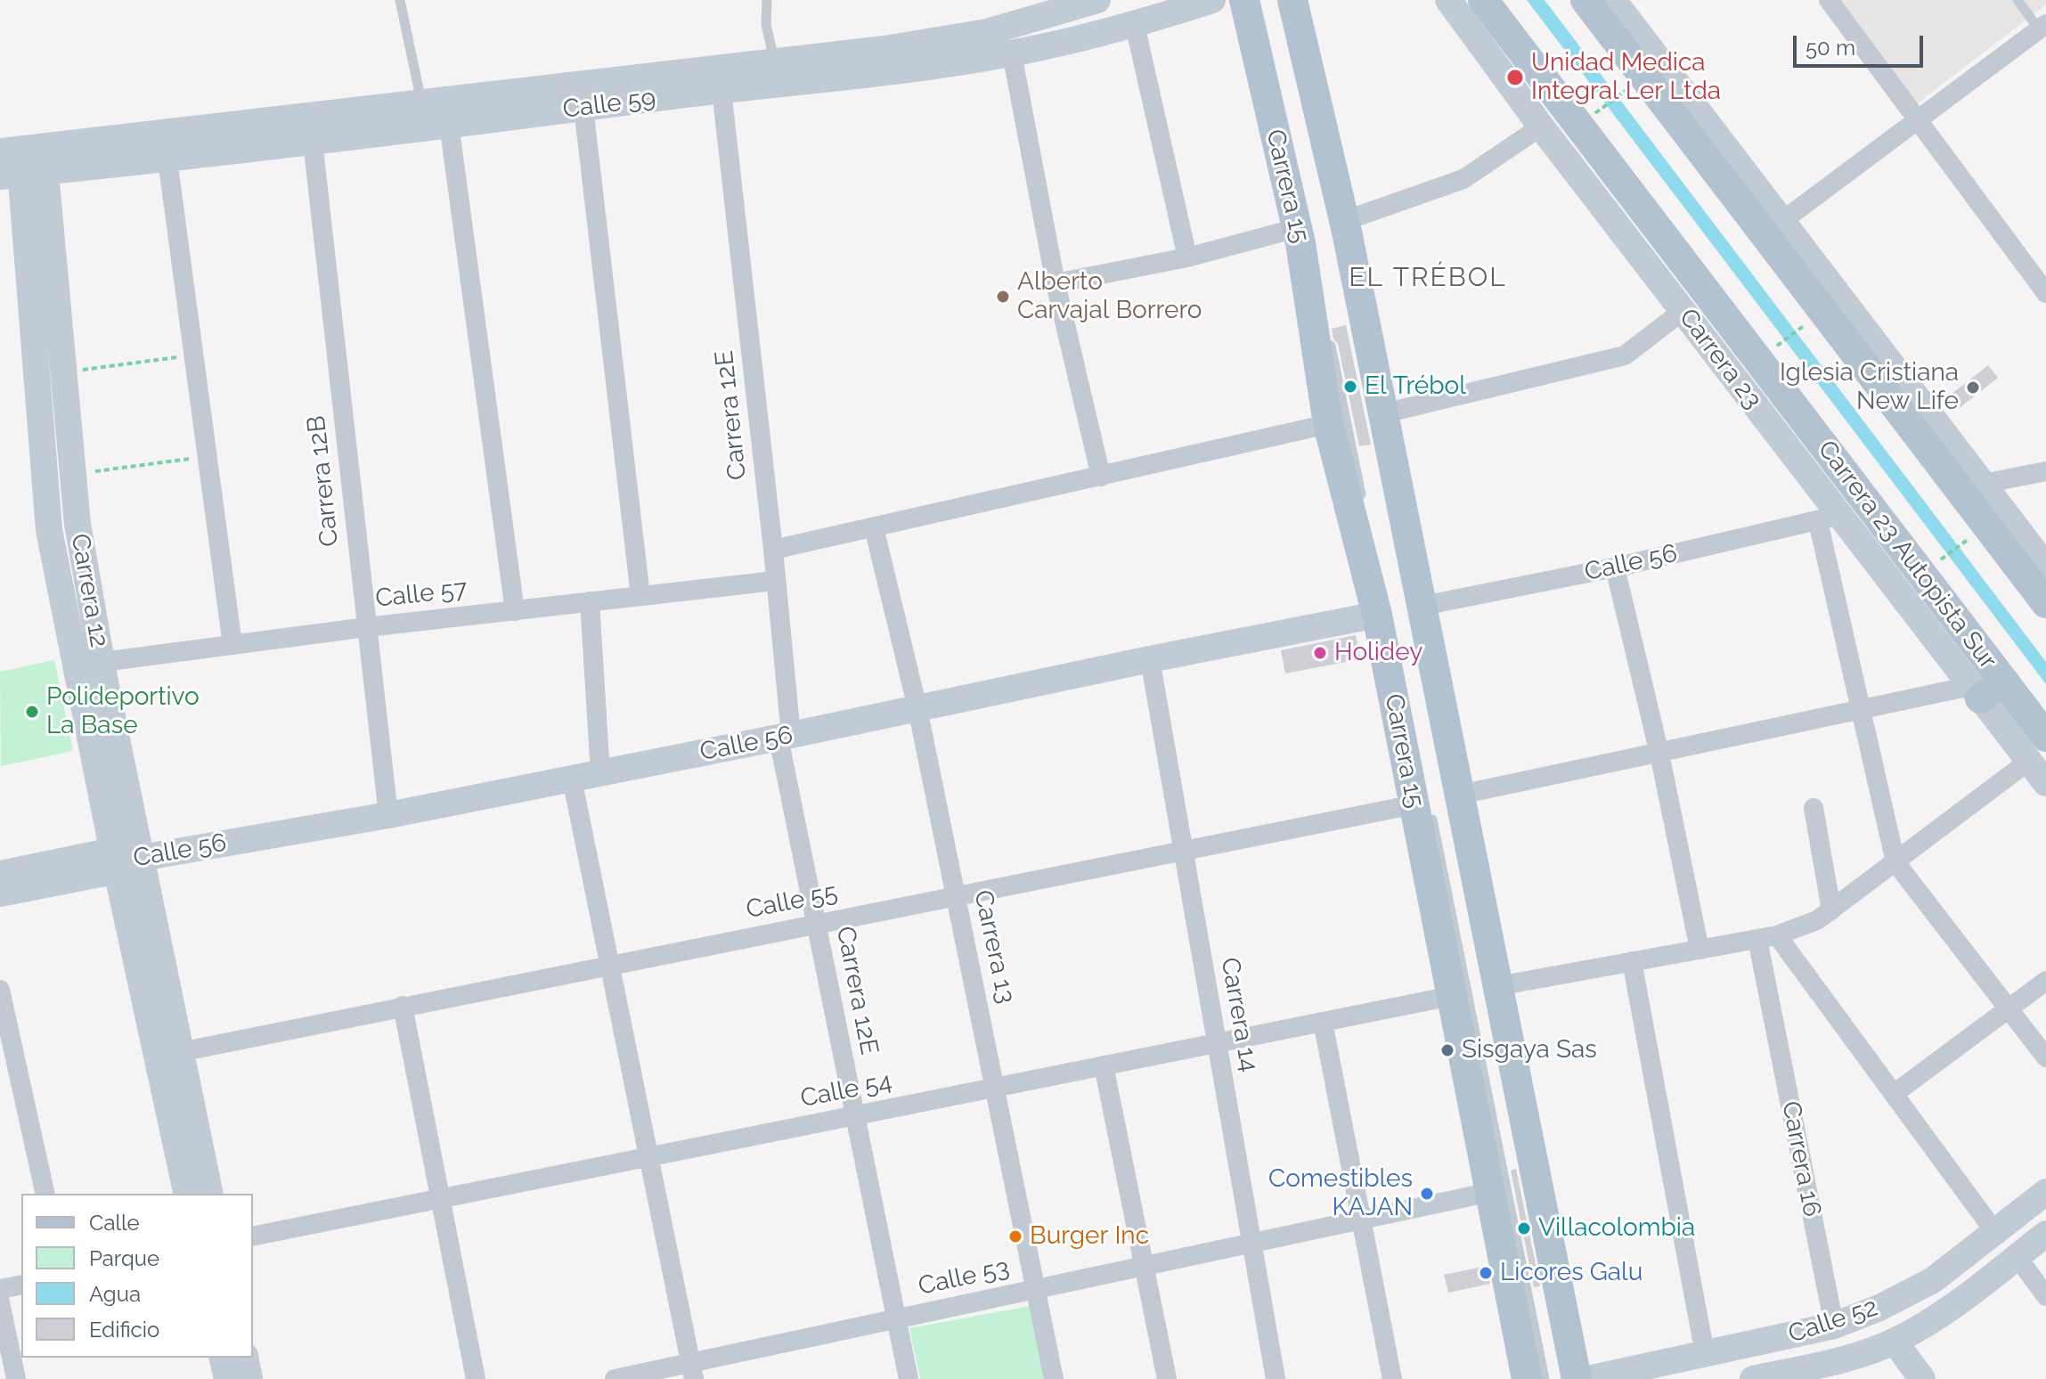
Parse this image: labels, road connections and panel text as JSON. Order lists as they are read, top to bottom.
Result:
{
  "streets": {
    "main road": ["Carrera 15", "Carrera 23 Autopista Sur"],
    "street": [
      "Calle 59",
      "Carrera 23",
      "Carrera 12E",
      "Carrera 12B",
      "Calle 56",
      "Carrera 12",
      "Calle 57",
      "Calle 55",
      "Carrera 13",
      "Carrera 14",
      "Calle 54",
      "Carrera 16",
      "Calle 53",
      "Calle 52"
    ]
  },
  "crossings": [
    ["Calle 59", "Carrera 12E"],
    ["Calle 59", "Carrera 12B"],
    ["Calle 59", "Carrera 12"],
    ["Carrera 15", "Calle 56"],
    ["Carrera 15", "Calle 55"],
    ["Carrera 15", "Calle 54"],
    ["Carrera 15", "Calle 53"],
    ["Carrera 23", "Carrera 23 Autopista Sur"],
    ["Carrera 23", "Calle 56"],
    ["Carrera 12E", "Calle 56"],
    ["Carrera 12E", "Calle 57"],
    ["Carrera 12E", "Calle 55"],
    ["Carrera 12E", "Calle 54"],
    ["Carrera 12E", "Calle 53"],
    ["Carrera 12B", "Calle 56"],
    ["Carrera 12B", "Calle 57"],
    ["Calle 56", "Carrera 12"],
    ["Calle 56", "Carrera 13"],
    ["Calle 56", "Carrera 14"],
    ["Carrera 12", "Calle 57"],
    ["Carrera 12", "Calle 55"],
    ["Calle 55", "Carrera 13"],
    ["Calle 55", "Carrera 14"],
    ["Carrera 13", "Calle 54"],
    ["Carrera 13", "Calle 53"],
    ["Carrera 14", "Calle 54"],
    ["Carrera 14", "Calle 53"],
    ["Carrera 16", "Calle 52"]
  ],
  "districts": ["EL TRÉBOL"],
  "places": [
    "Unidad Medica Integral Ler Ltda",
    "Alberto Carvajal Borrero",
    "El Trébol",
    "Iglesia Cristiana New Life",
    "Holidey",
    "Polideportivo La Base",
    "Sisgaya Sas",
    "Comestibles KAJAN",
    "Villacolombia",
    "Burger Inc",
    "Licores Galu"
  ],
  "legend": [
    "Calle",
    "Parque",
    "Agua",
    "Edificio"
  ],
  "scale_bar": "50 m"
}
